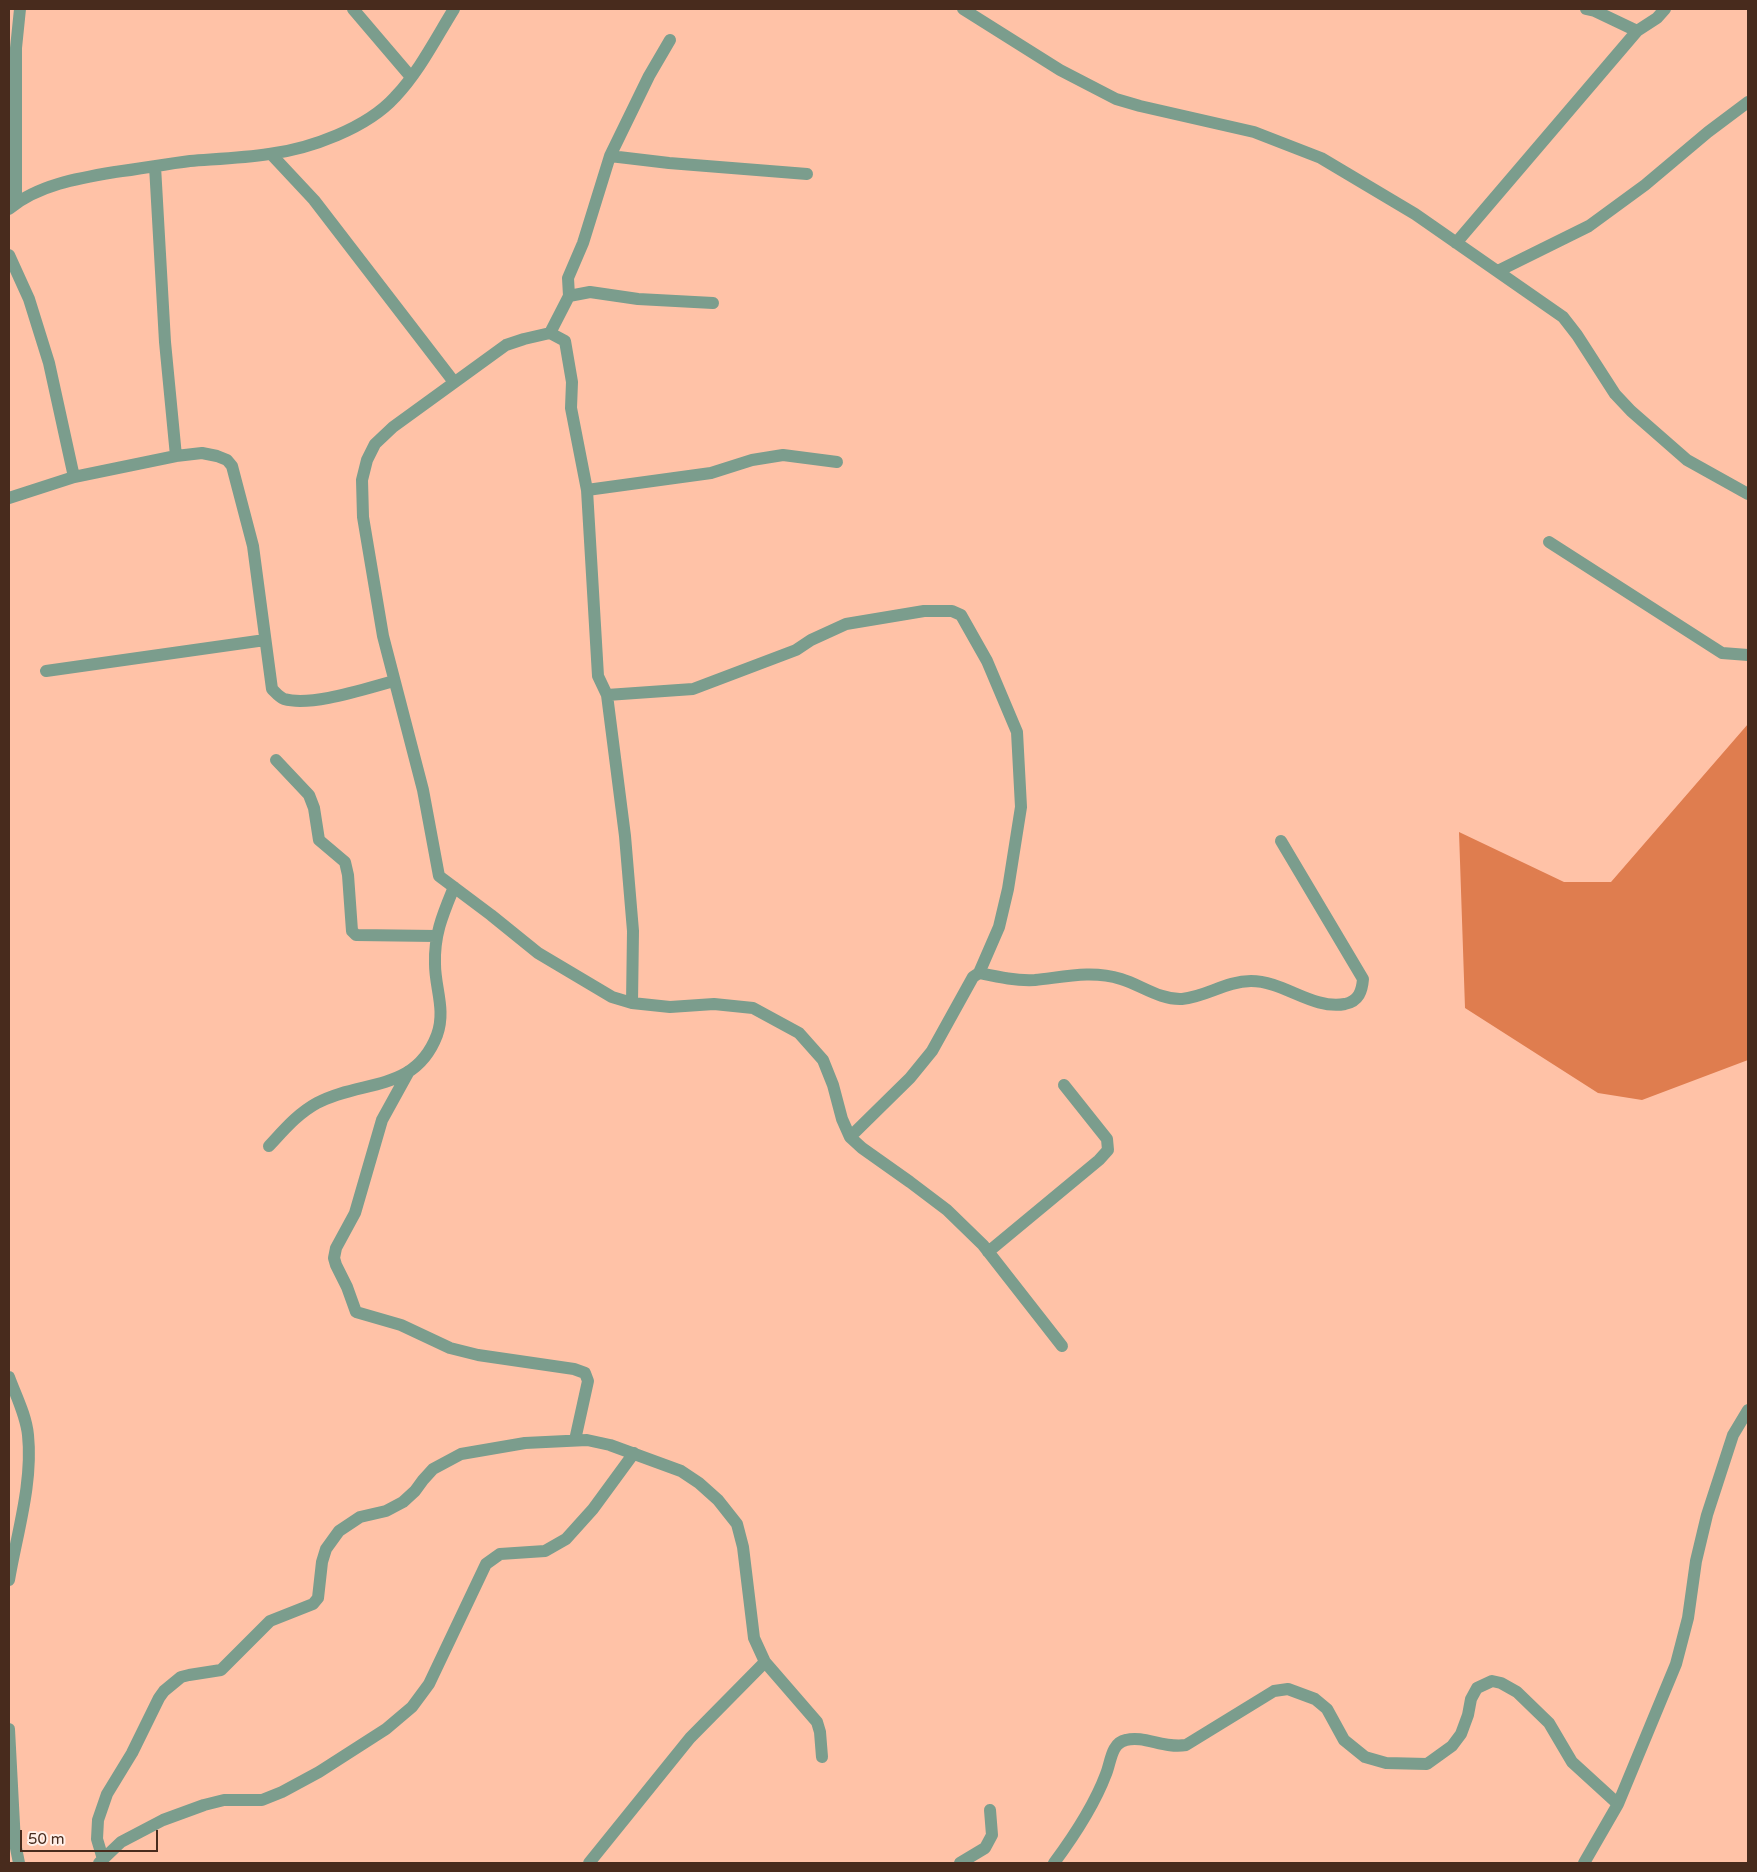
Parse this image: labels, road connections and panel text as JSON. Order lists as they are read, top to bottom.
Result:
{
  "scale_bar": "50 m"
}
